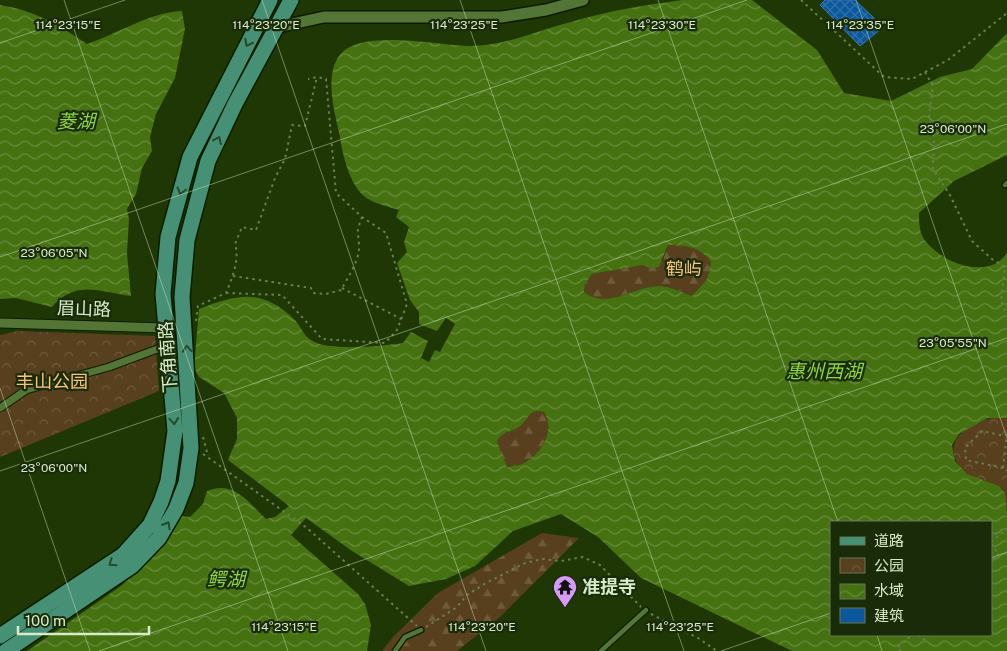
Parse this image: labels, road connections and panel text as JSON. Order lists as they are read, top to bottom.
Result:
{
  "streets": {
    "main road": ["下角南路"],
    "street": ["眉山路"]
  },
  "crossings": [
    ["眉山路", "下角南路"]
  ],
  "water": ["菱湖", "惠州西湖", "鳄湖"],
  "parks": ["鹤屿", "丰山公园"],
  "places": {
    "temple": ["准提寺"]
  },
  "legend": [
    "道路",
    "公园",
    "水域",
    "建筑"
  ],
  "scale_bar": "100 m",
  "coordinates": [
    "114°23'25\"E",
    "114°23'30\"E",
    "114°23'35\"E",
    "114°23'15\"E",
    "114°23'20\"E",
    "23°06'00\"N",
    "23°06'05\"N",
    "23°05'55\"N"
  ]
}
